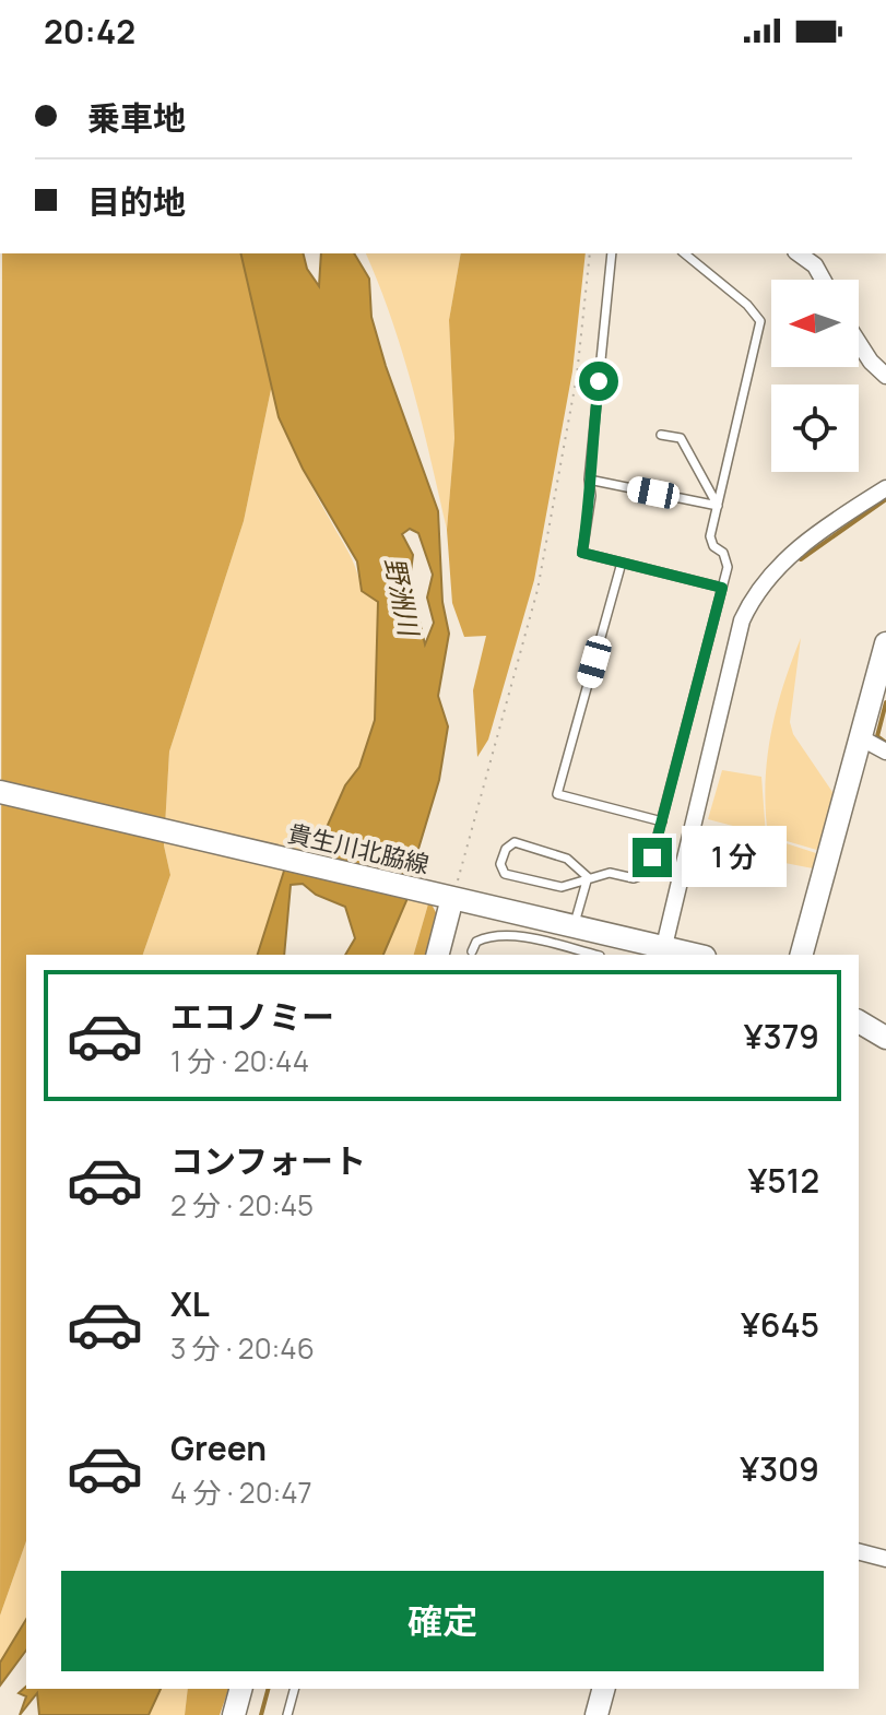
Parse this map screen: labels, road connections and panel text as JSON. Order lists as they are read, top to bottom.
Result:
{
  "streets": {
    "main road": ["貴生川北脇線"]
  },
  "water": ["野洲川"],
  "north": "left",
  "page": {
    "status": "20:42",
    "banner": ["乗車地", "目的地"],
    "bubble": "1 分",
    "list": [
      {
        "name": "エコノミー",
        "note": "1 分 · 20:44",
        "value": "¥379"
      },
      {
        "name": "コンフォート",
        "note": "2 分 · 20:45",
        "value": "¥512"
      },
      {
        "name": "XL",
        "note": "3 分 · 20:46",
        "value": "¥645"
      },
      {
        "name": "Green",
        "note": "4 分 · 20:47",
        "value": "¥309"
      }
    ],
    "buttons": "確定"
  }
}
